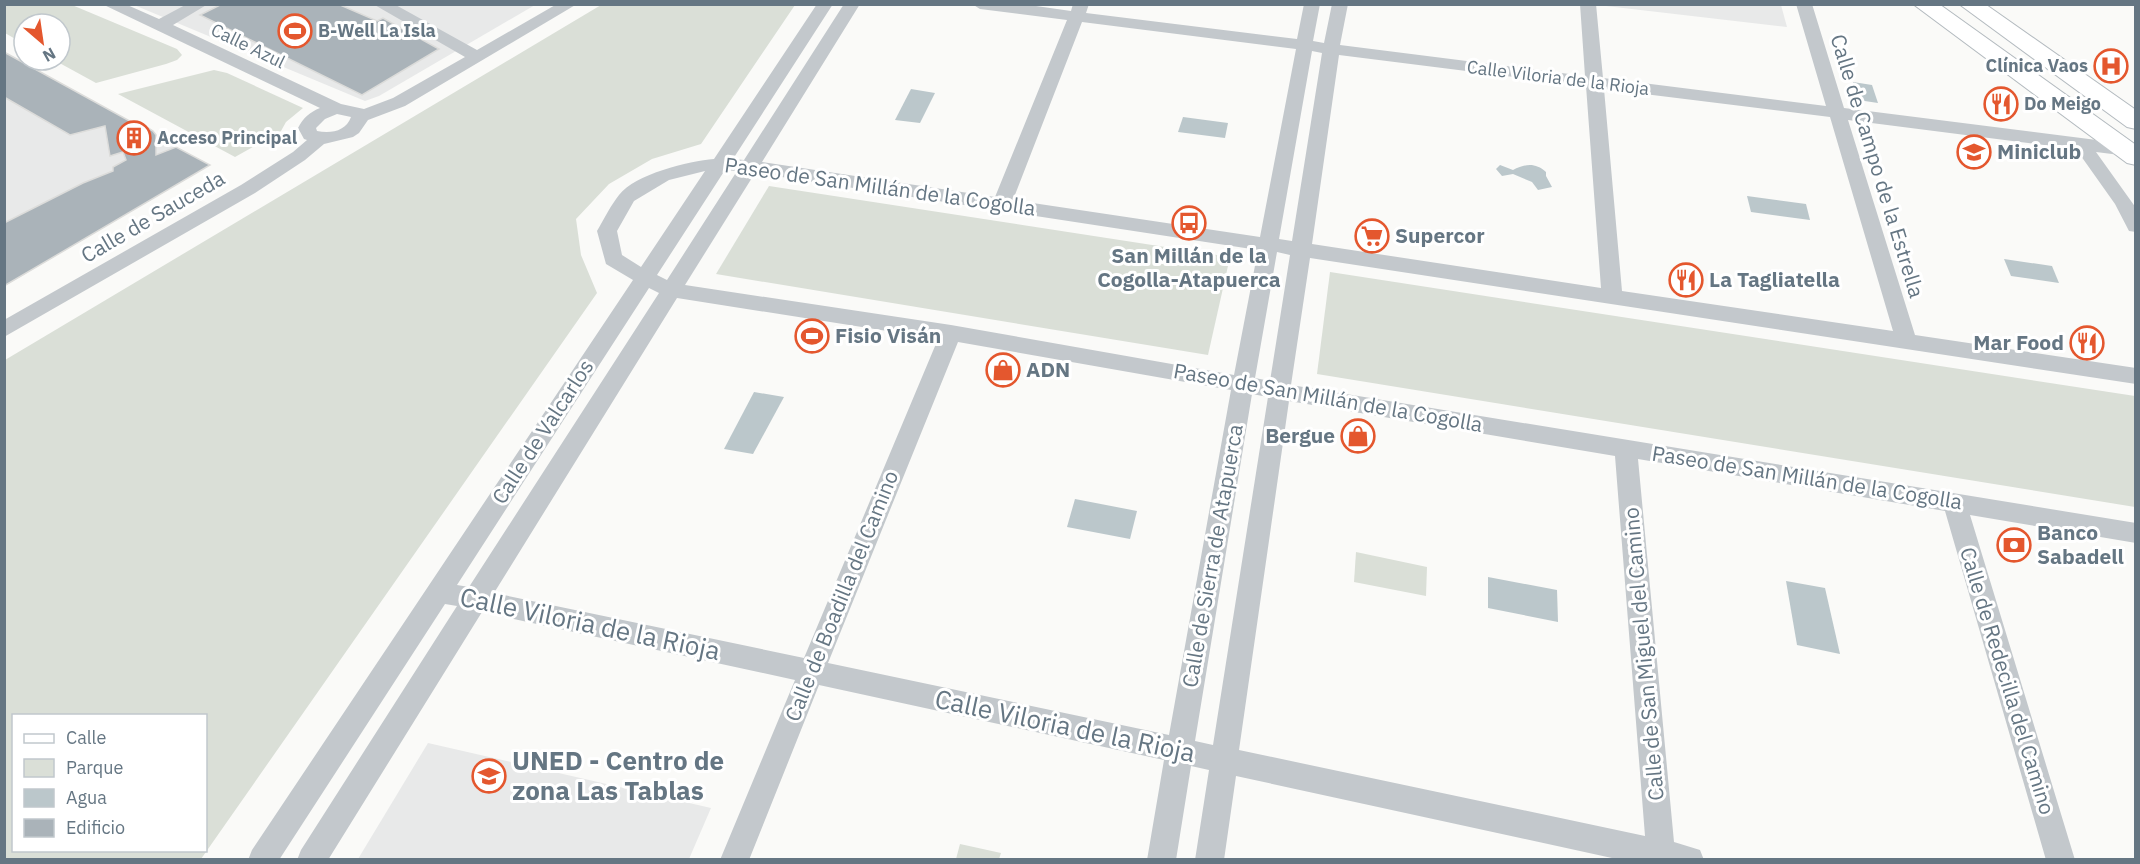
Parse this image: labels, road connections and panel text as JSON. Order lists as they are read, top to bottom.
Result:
{
  "streets": {
    "street": [
      "Calle Azul",
      "Calle Viloria de la Rioja",
      "Calle de Campo de la Estrella",
      "Paseo de San Millán de la Cogolla",
      "Calle de Sauceda",
      "Calle de Valcarlos",
      "Calle de Sierra de Atapuerca",
      "Calle de Boadilla del Camino",
      "Calle de San Miguel del Camino",
      "Calle de Redecilla del Camino"
    ]
  },
  "crossings": [
    ["Calle Viloria de la Rioja", "Calle de Campo de la Estrella"],
    ["Calle Viloria de la Rioja", "Calle de Valcarlos"],
    ["Calle Viloria de la Rioja", "Calle de Sierra de Atapuerca"],
    ["Calle Viloria de la Rioja", "Calle de Boadilla del Camino"],
    ["Calle Viloria de la Rioja", "Calle de San Miguel del Camino"],
    ["Calle de Campo de la Estrella", "Paseo de San Millán de la Cogolla"],
    ["Paseo de San Millán de la Cogolla", "Calle de Valcarlos"],
    ["Paseo de San Millán de la Cogolla", "Calle de Sierra de Atapuerca"],
    ["Paseo de San Millán de la Cogolla", "Calle de Boadilla del Camino"],
    ["Paseo de San Millán de la Cogolla", "Calle de San Miguel del Camino"],
    ["Paseo de San Millán de la Cogolla", "Calle de Redecilla del Camino"]
  ],
  "places": {
    "sports": ["B-Well La Isla", "Fisio Visán"],
    "hospital": ["Clínica Vaos"],
    "restaurant": ["Do Meigo", "La Tagliatella", "Mar Food"],
    "building": ["Acceso Principal"],
    "school or university": ["Miniclub", "UNED - Centro de zona Las Tablas"],
    "bus stop": ["San Millán de la Cogolla-Atapuerca"],
    "supermarket": ["Supercor"],
    "shop": ["ADN", "Bergue"],
    "bank": ["Banco Sabadell"]
  },
  "legend": [
    "Calle",
    "Parque",
    "Agua",
    "Edificio"
  ],
  "north": "bottom right"
}
